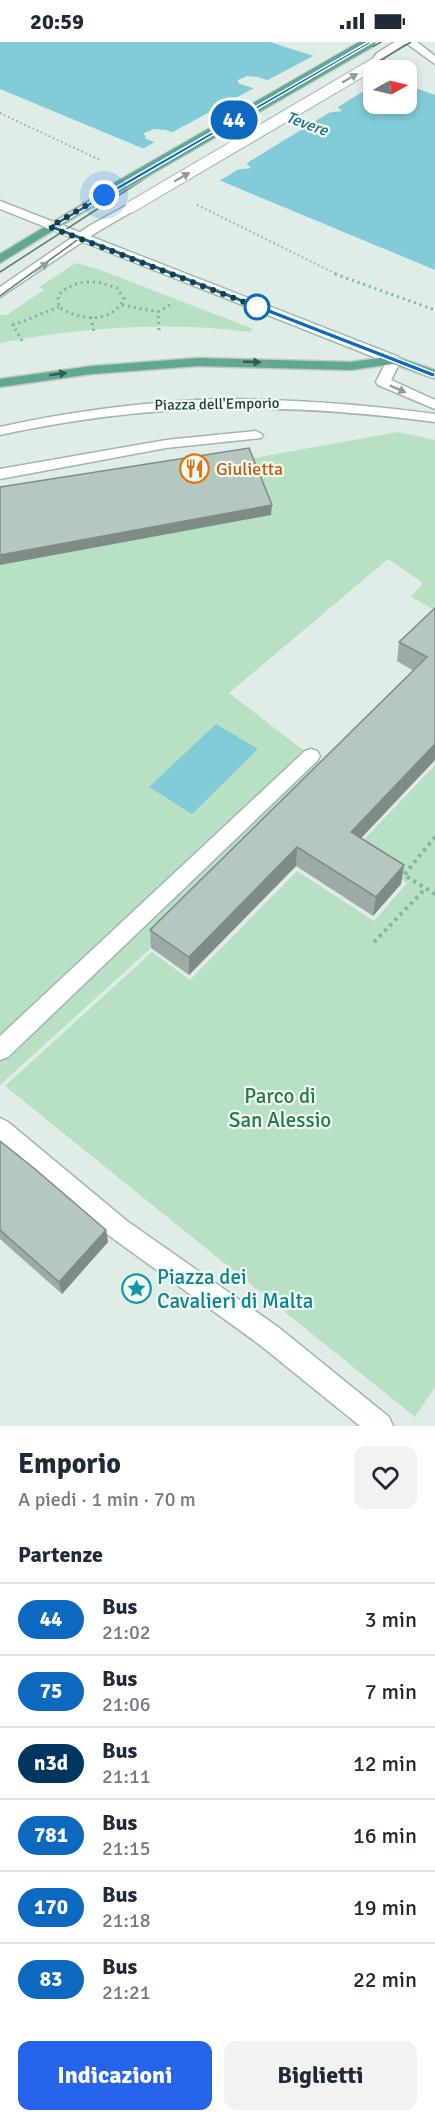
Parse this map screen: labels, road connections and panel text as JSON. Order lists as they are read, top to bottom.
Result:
{
  "streets": {
    "street": ["Piazza dell'Emporio"]
  },
  "water": ["Tevere"],
  "parks": ["Parco di San Alessio"],
  "places": {
    "restaurant": ["Giulietta"],
    "place": ["Piazza dei Cavalieri di Malta"]
  },
  "lines": ["bus line 44"],
  "north": "right",
  "page": {
    "status": "20:59",
    "on_map": "44",
    "heading": [
      ["Emporio", "A piedi · 1 min · 70 m"],
      "Partenze"
    ],
    "list": [
      {
        "mark": "44",
        "name": "Bus",
        "note": "21:02",
        "value": "3 min"
      },
      {
        "mark": "75",
        "name": "Bus",
        "note": "21:06",
        "value": "7 min"
      },
      {
        "mark": "n3d",
        "name": "Bus",
        "note": "21:11",
        "value": "12 min"
      },
      {
        "mark": "781",
        "name": "Bus",
        "note": "21:15",
        "value": "16 min"
      },
      {
        "mark": "170",
        "name": "Bus",
        "note": "21:18",
        "value": "19 min"
      },
      {
        "mark": "83",
        "name": "Bus",
        "note": "21:21",
        "value": "22 min"
      }
    ],
    "buttons": ["Indicazioni", "Biglietti"]
  }
}
